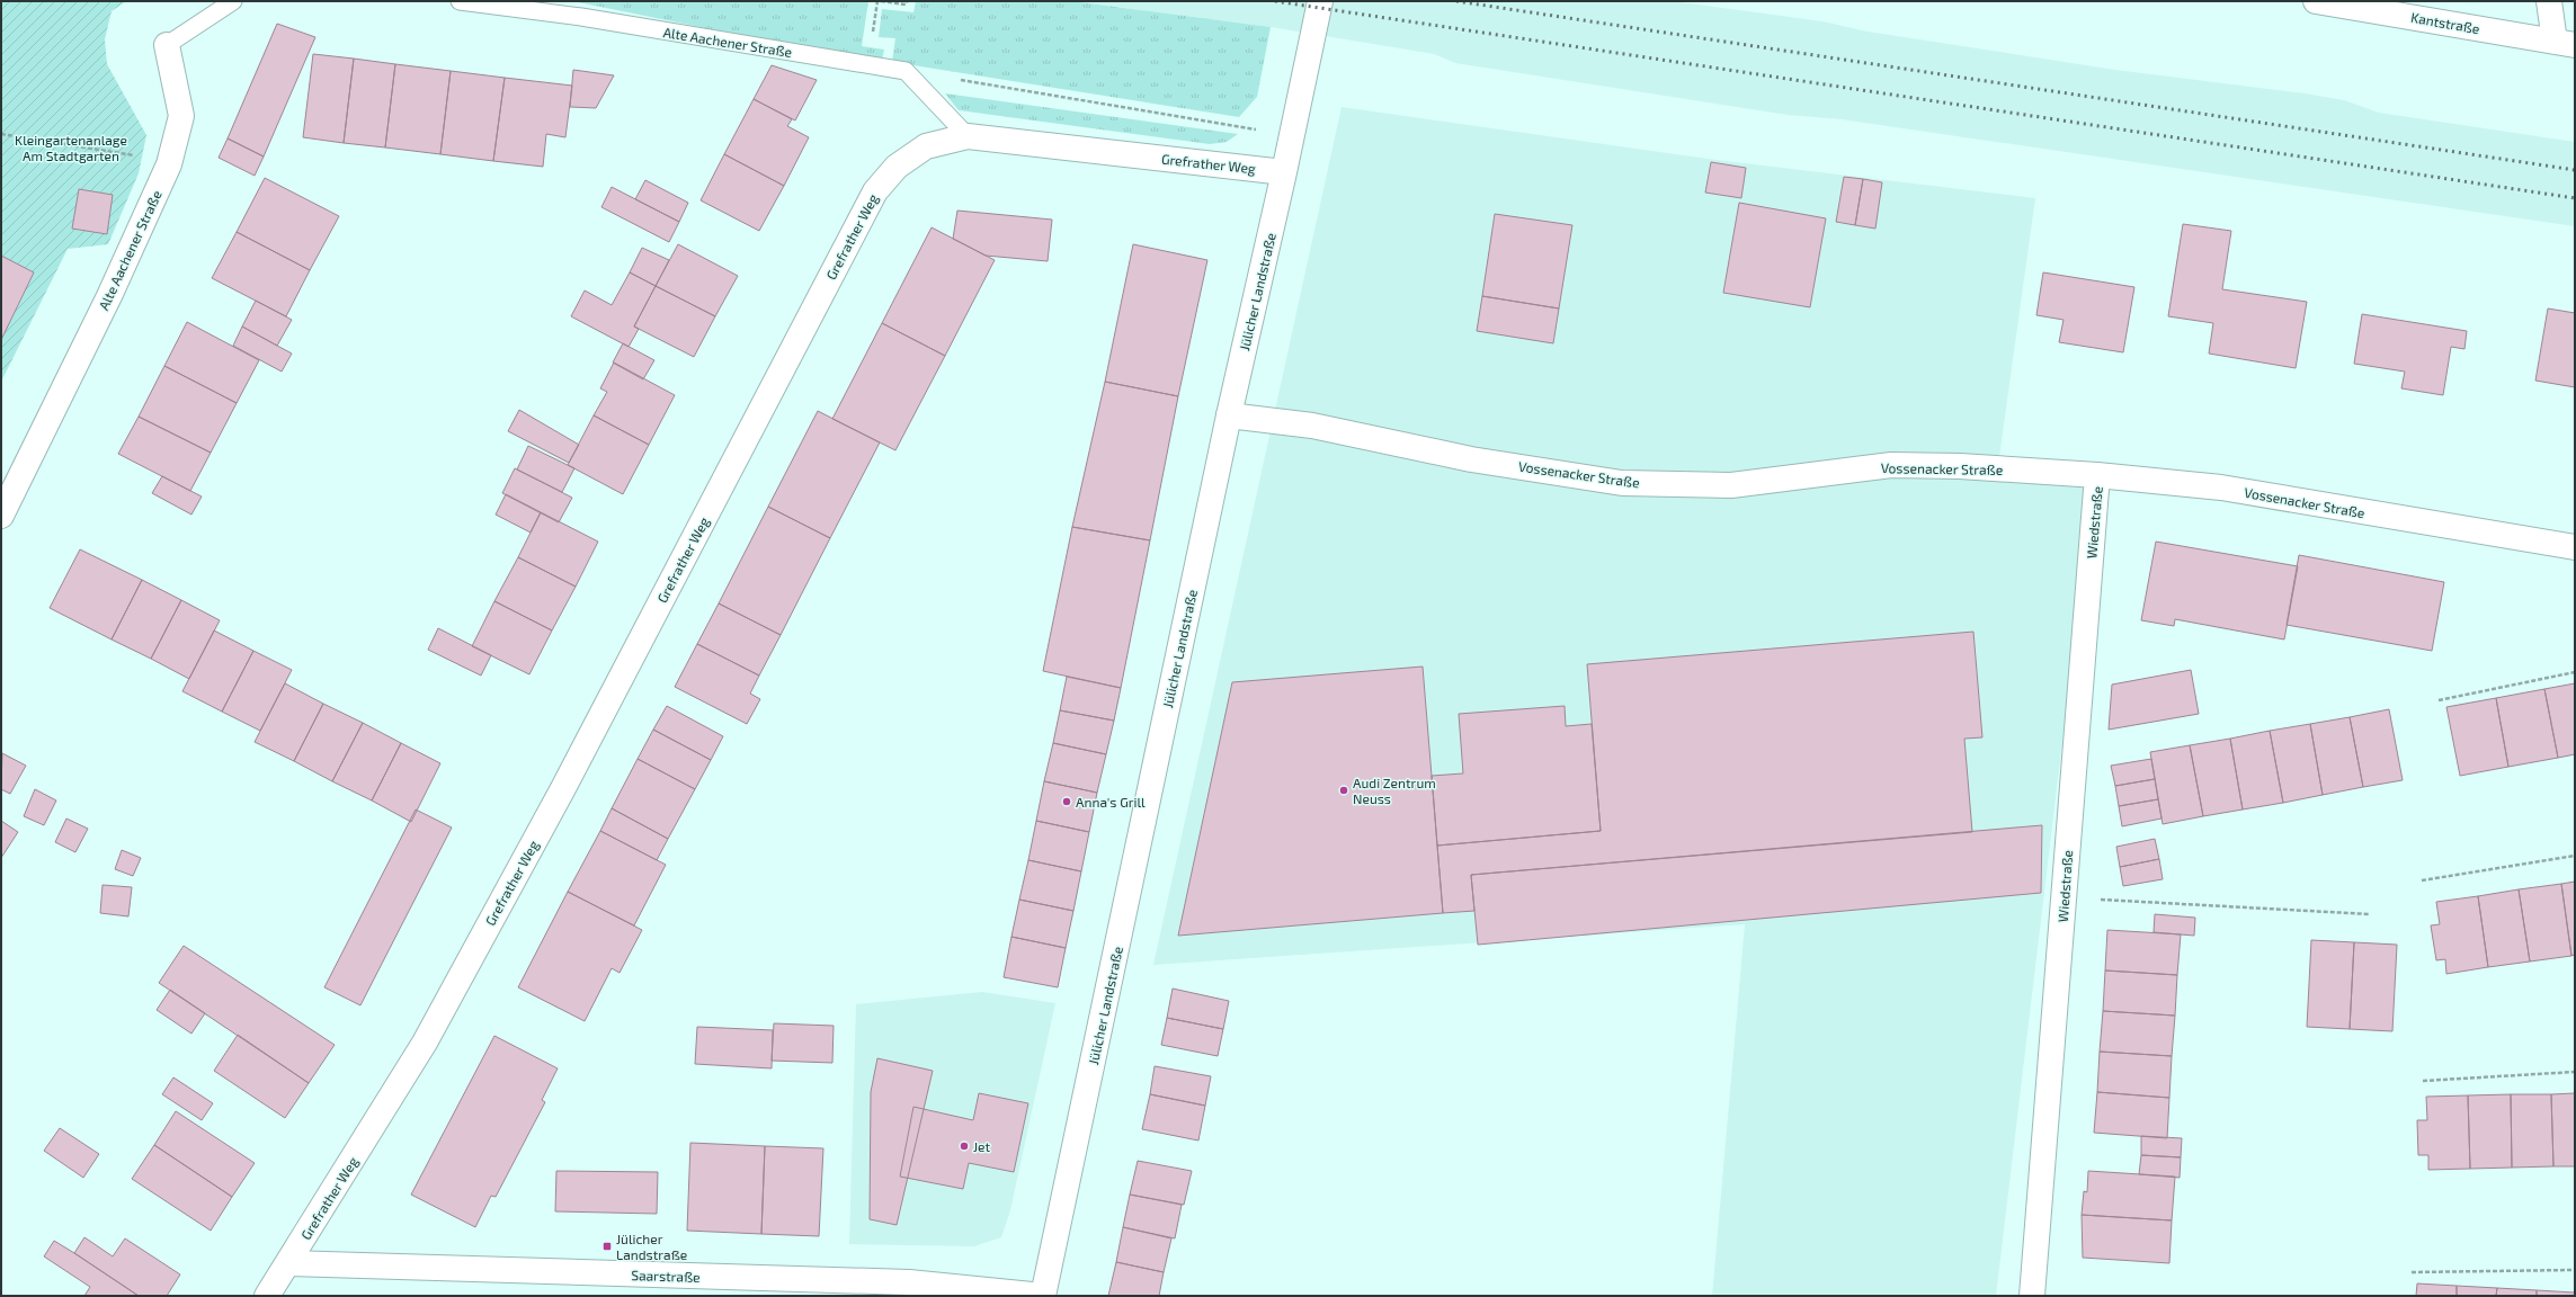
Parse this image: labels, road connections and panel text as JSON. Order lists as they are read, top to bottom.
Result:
{
  "streets": {
    "street": [
      "Kantstraße",
      "Alte Aachener Straße",
      "Grefrather Weg",
      "Jülicher Landstraße",
      "Vossenacker Straße",
      "Wiedstraße",
      "Saarstraße"
    ]
  },
  "crossings": [
    ["Grefrather Weg", "Jülicher Landstraße"],
    ["Grefrather Weg", "Saarstraße"],
    ["Jülicher Landstraße", "Vossenacker Straße"],
    ["Jülicher Landstraße", "Saarstraße"],
    ["Vossenacker Straße", "Wiedstraße"]
  ],
  "parks": ["Kleingartenanlage Am Stadtgarten"],
  "places": {
    "other": ["Audi Zentrum Neuss", "Anna's Grill", "Jet"],
    "transit": ["Jülicher Landstraße"]
  }
}
